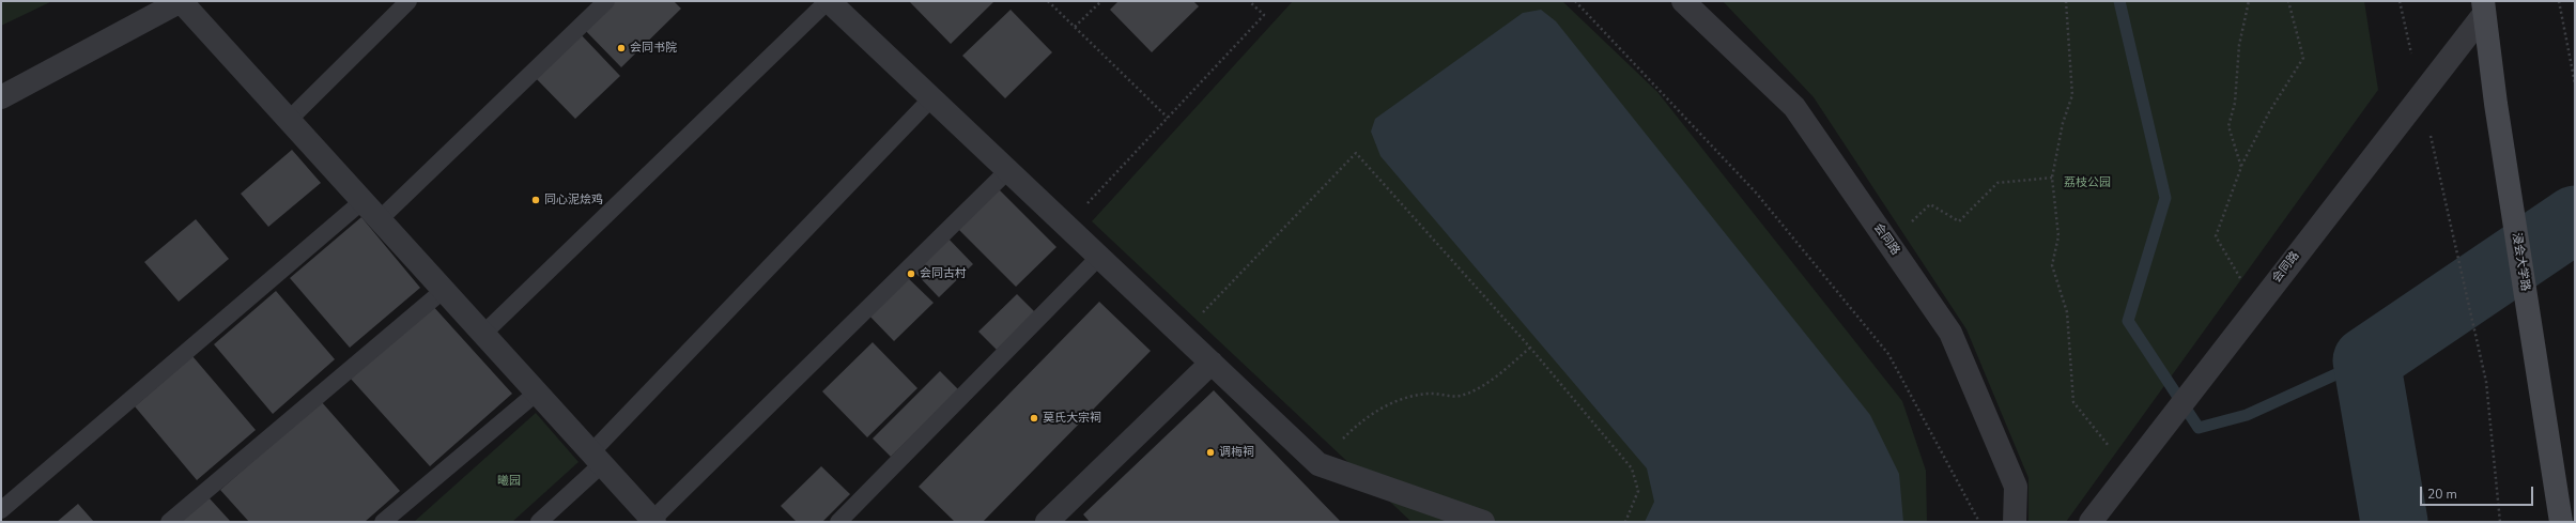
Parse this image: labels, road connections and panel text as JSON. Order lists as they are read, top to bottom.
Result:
{
  "streets": {
    "street": ["会同路", "浸会大学路"]
  },
  "crossings": [
    ["会同路", "浸会大学路"]
  ],
  "parks": ["荔枝公园", "曦园"],
  "places": [
    "会同书院",
    "同心泥烩鸡",
    "会同古村",
    "莫氏大宗祠",
    "调梅祠"
  ],
  "scale_bar": "20 m"
}
